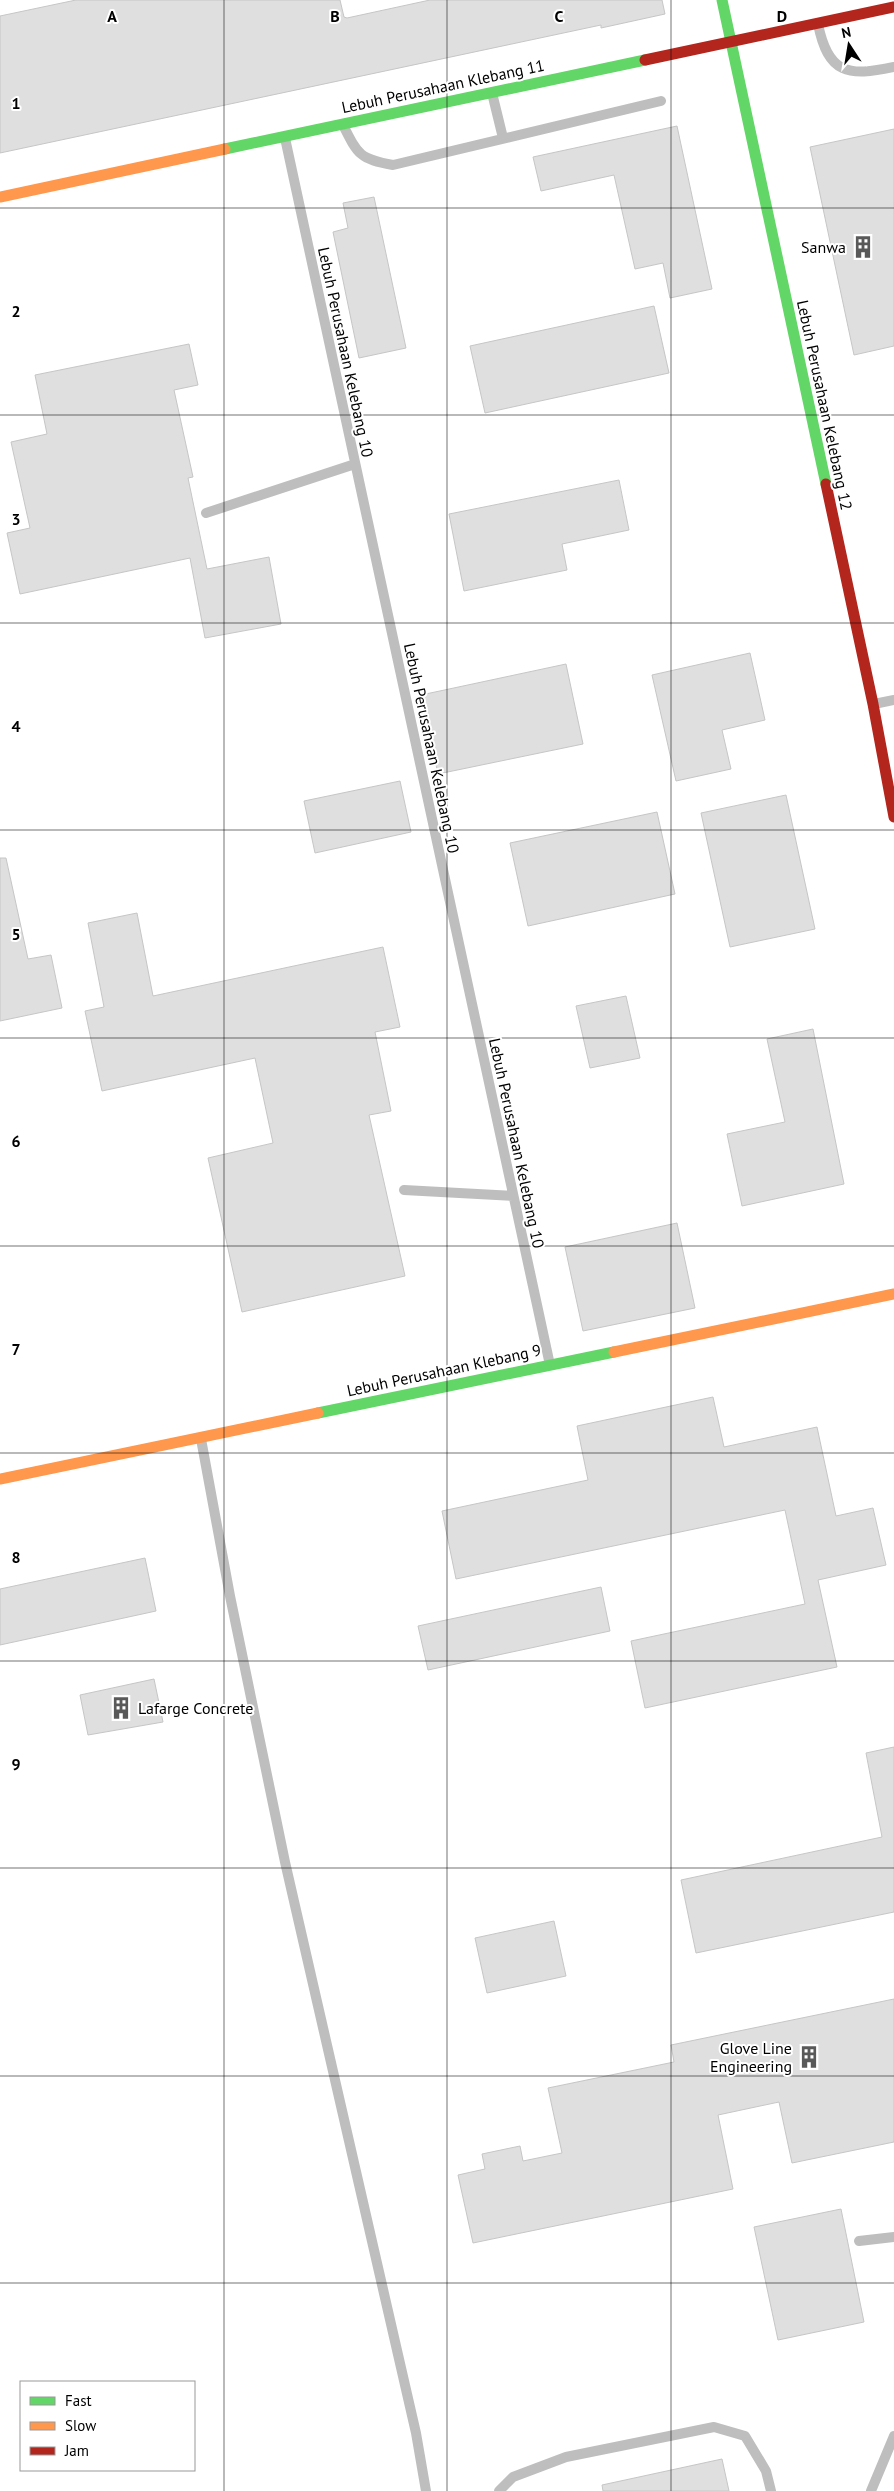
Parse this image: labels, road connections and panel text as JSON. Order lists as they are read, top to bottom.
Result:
{
  "streets": {
    "street": ["Lebuh Perusahaan Klebang 11", "Lebuh Perusahaan Kelebang 12", "Lebuh Perusahaan Klebang 9"],
    "lane": ["Lebuh Perusahaan Kelebang 10"]
  },
  "crossings": [
    ["Lebuh Perusahaan Klebang 11", "Lebuh Perusahaan Kelebang 10"],
    ["Lebuh Perusahaan Klebang 11", "Lebuh Perusahaan Kelebang 12"],
    ["Lebuh Perusahaan Kelebang 10", "Lebuh Perusahaan Klebang 9"]
  ],
  "places": {
    "building": ["Sanwa", "Lafarge Concrete", "Glove Line Engineering"]
  },
  "legend": ["Fast", "Slow", "Jam"],
  "north": "top",
  "grid": {
    "columns": [
      "A",
      "B",
      "C",
      "D"
    ],
    "rows": [
      "1",
      "2",
      "3",
      "4",
      "5",
      "6",
      "7",
      "8",
      "9"
    ]
  }
}
